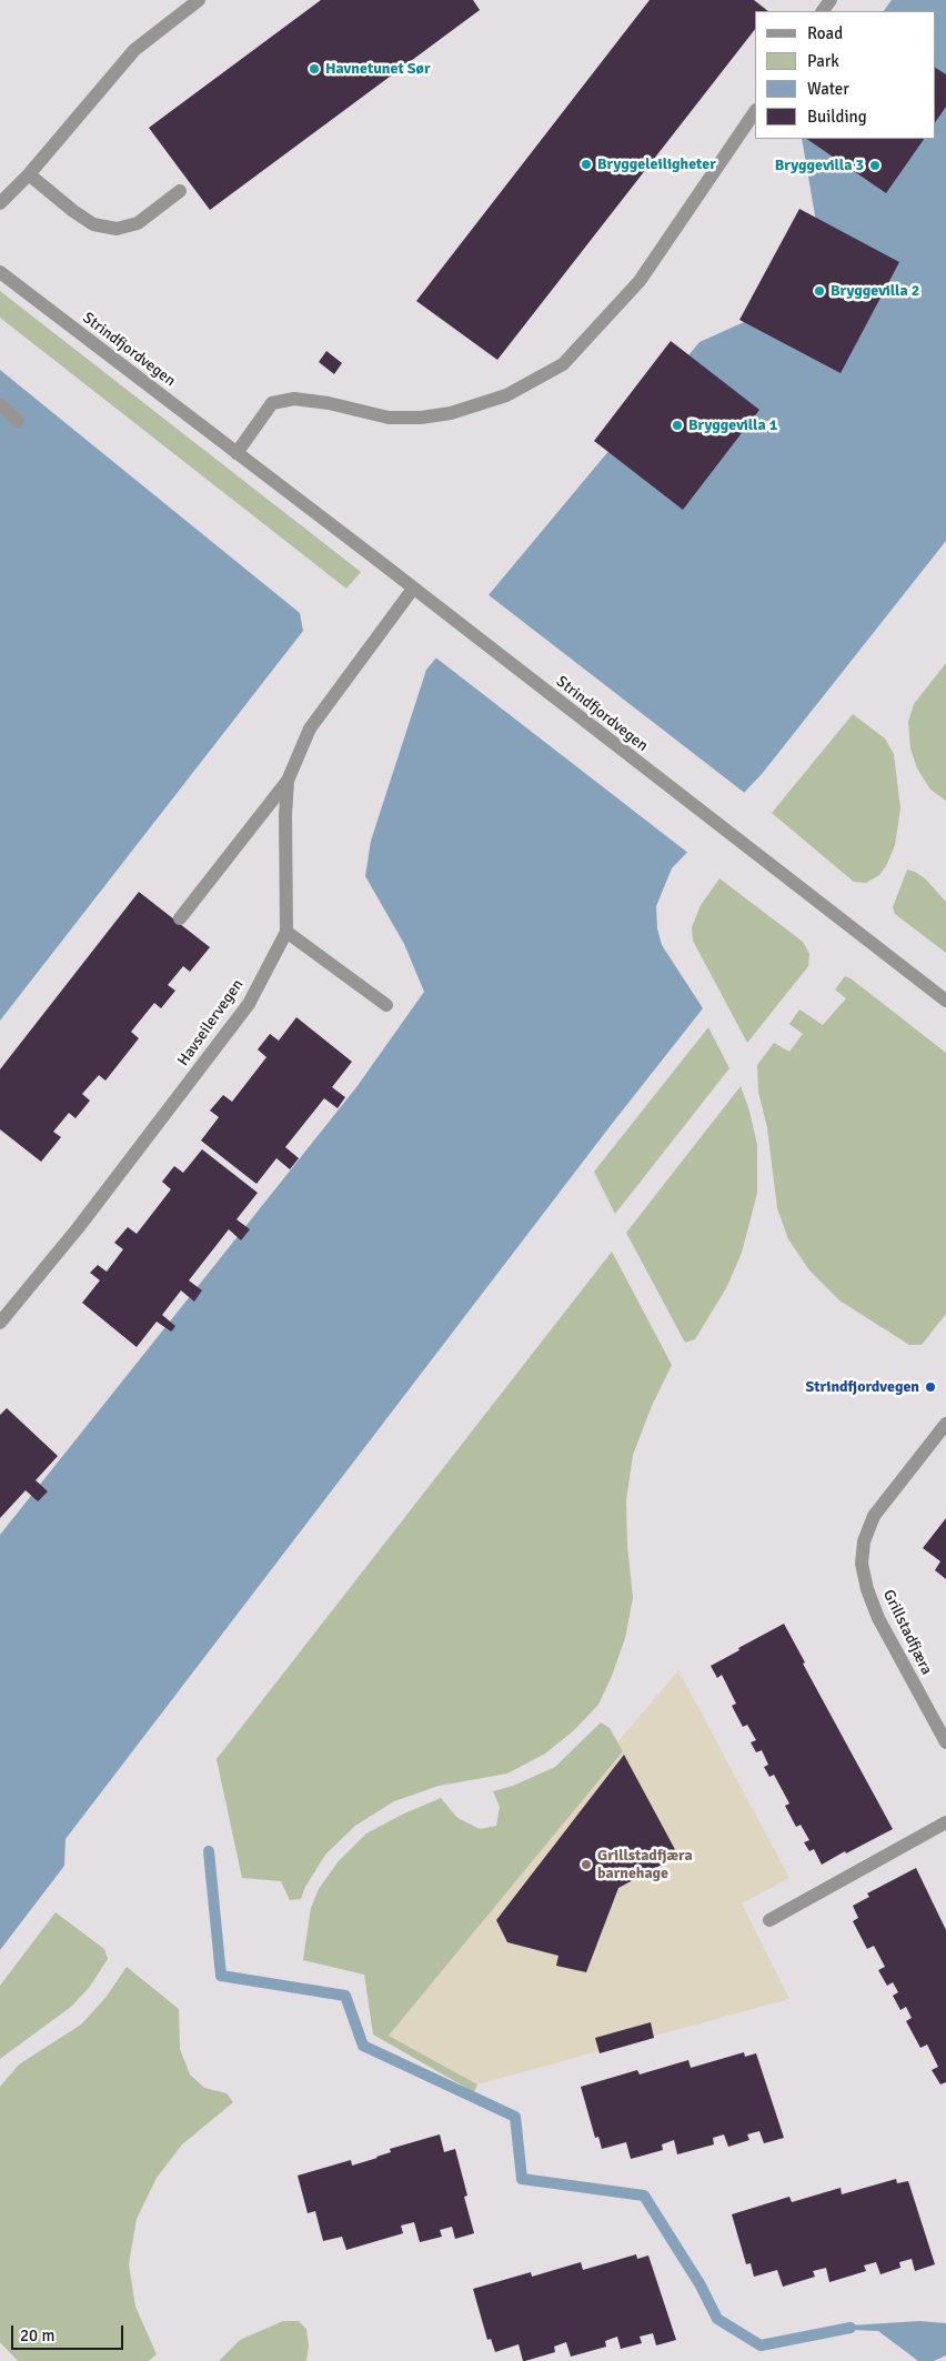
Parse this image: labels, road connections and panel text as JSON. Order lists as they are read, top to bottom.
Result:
{
  "streets": {
    "street": ["Strindfjordvegen", "Havseilervegen", "Grillstadfjæra"]
  },
  "crossings": [
    ["Strindfjordvegen", "Havseilervegen"]
  ],
  "places": [
    "Havnetunet Sør",
    "Bryggeleiligheter",
    "Bryggevilla 3",
    "Bryggevilla 2",
    "Bryggevilla 1",
    "Strindfjordvegen",
    "Grillstadfjæra barnehage"
  ],
  "legend": [
    "Road",
    "Park",
    "Water",
    "Building"
  ],
  "scale_bar": "20 m"
}
